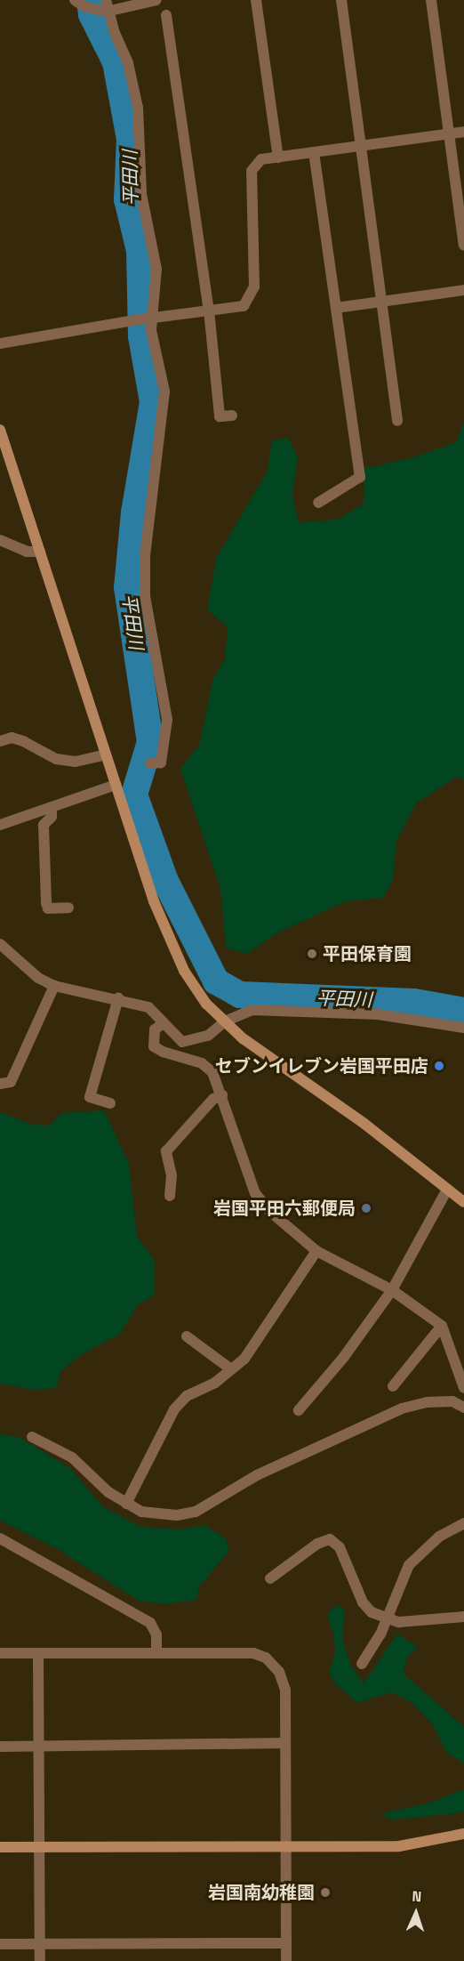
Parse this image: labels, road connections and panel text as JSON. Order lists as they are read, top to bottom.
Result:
{
  "water": ["平田川"],
  "places": [
    "平田保育園",
    "セブンイレブン岩国平田店",
    "岩国平田六郵便局",
    "岩国南幼稚園"
  ],
  "north": "top"
}
